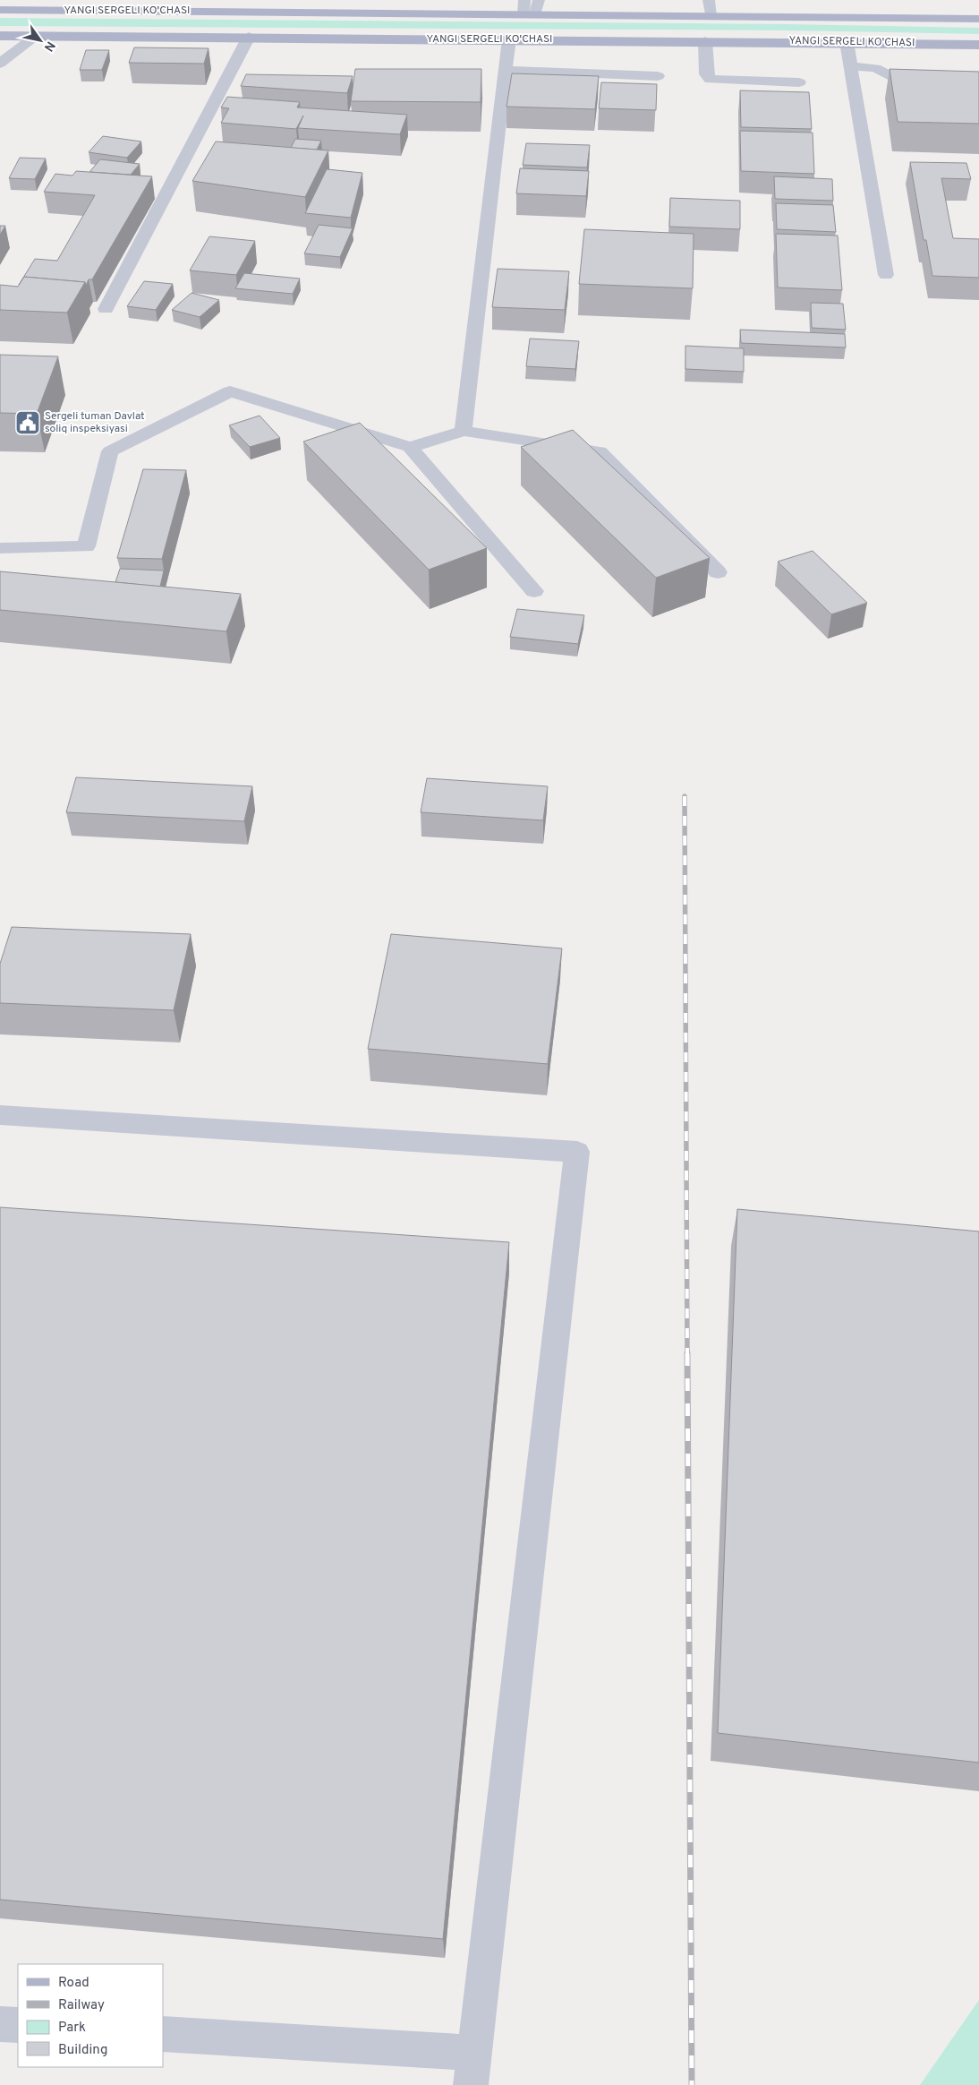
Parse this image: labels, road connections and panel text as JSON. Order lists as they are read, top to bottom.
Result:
{
  "streets": {
    "main road": ["YANGI SERGELI KO'CHASI"]
  },
  "places": {
    "public building": ["Sergeli tuman Davlat soliq inspeksiyasi"]
  },
  "legend": [
    "Road",
    "Railway",
    "Park",
    "Building"
  ],
  "north": "bottom right"
}
